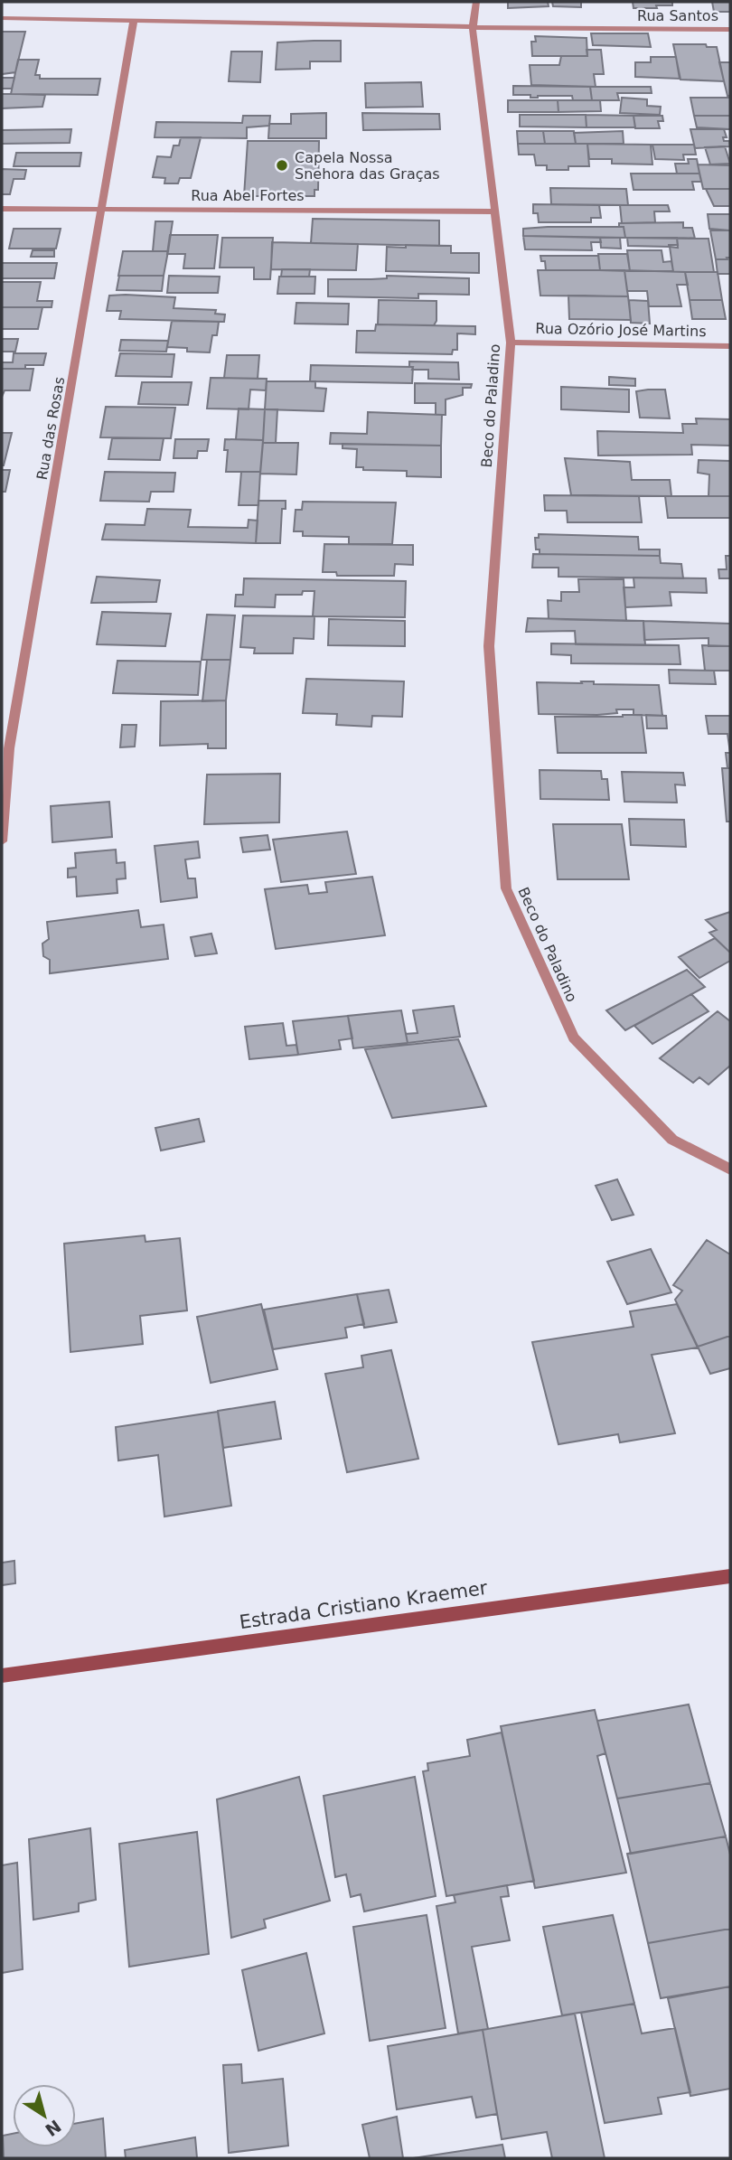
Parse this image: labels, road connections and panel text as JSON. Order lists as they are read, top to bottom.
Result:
{
  "streets": {
    "main road": ["Estrada Cristiano Kraemer"],
    "street": [
      "Rua Santos",
      "Rua Abel Fortes",
      "Rua Ozório José Martins",
      "Beco do Paladino",
      "Rua das Rosas"
    ]
  },
  "crossings": [
    ["Rua Santos", "Beco do Paladino"],
    ["Rua Abel Fortes", "Beco do Paladino"],
    ["Rua Abel Fortes", "Rua das Rosas"],
    ["Rua Ozório José Martins", "Beco do Paladino"]
  ],
  "places": ["Capela Nossa Snehora das Graças"],
  "north": "bottom right"
}
